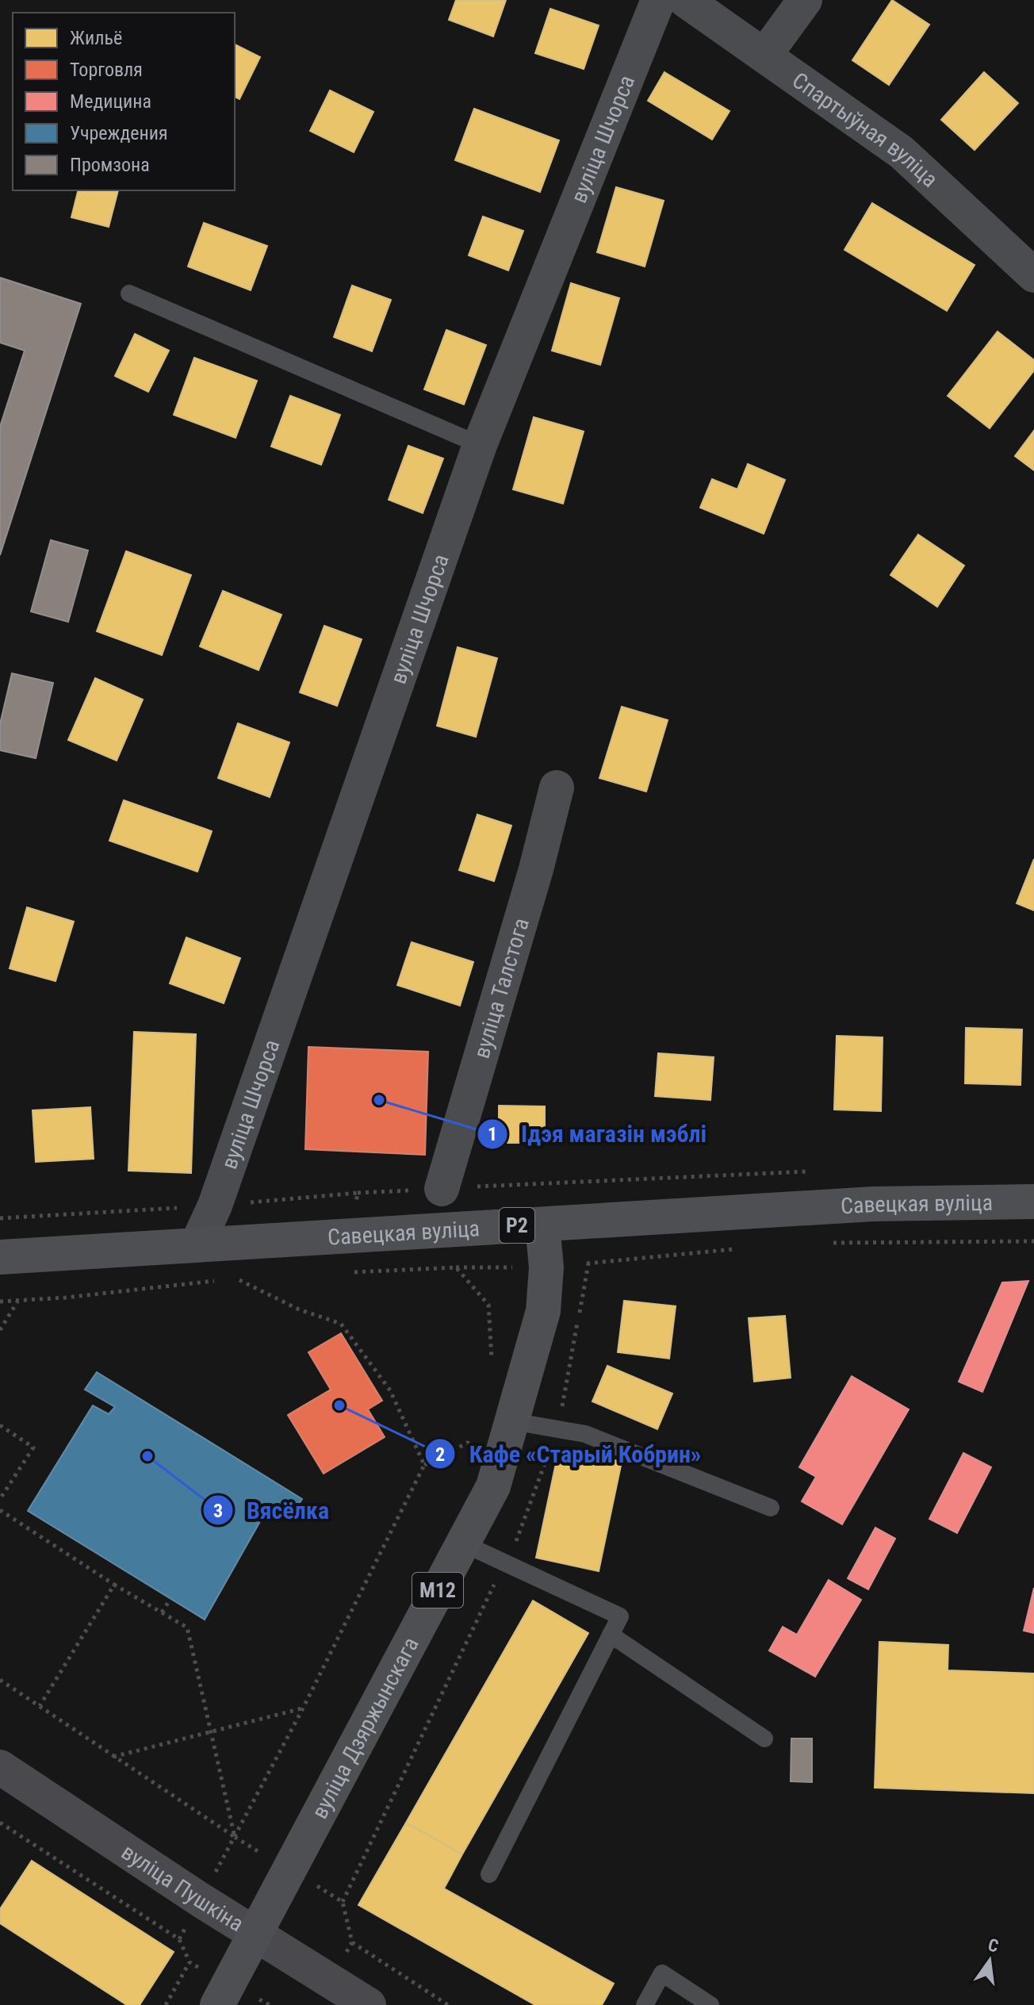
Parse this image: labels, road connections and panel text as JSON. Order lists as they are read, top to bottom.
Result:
{
  "streets": {
    "main road": [
      "Савецкая вуліца",
      "Р2",
      "М12",
      "вуліца Дзяржынскага",
      "вуліца Пушкіна"
    ],
    "street": ["Спартыўная вуліца", "вуліца Шчорса", "вуліца Талстога"]
  },
  "crossings": [
    ["вуліца Шчорса", "Савецкая вуліца"],
    ["Савецкая вуліца", "вуліца Дзяржынскага"],
    ["вуліца Дзяржынскага", "вуліца Пушкіна"]
  ],
  "places": ["Ідэя магазін мэблі", "Кафе «Старый Кобрин»", "Вясёлка"],
  "legend": [
    "Жильё",
    "Торговля",
    "Медицина",
    "Учреждения",
    "Промзона"
  ],
  "north": "top"
}
